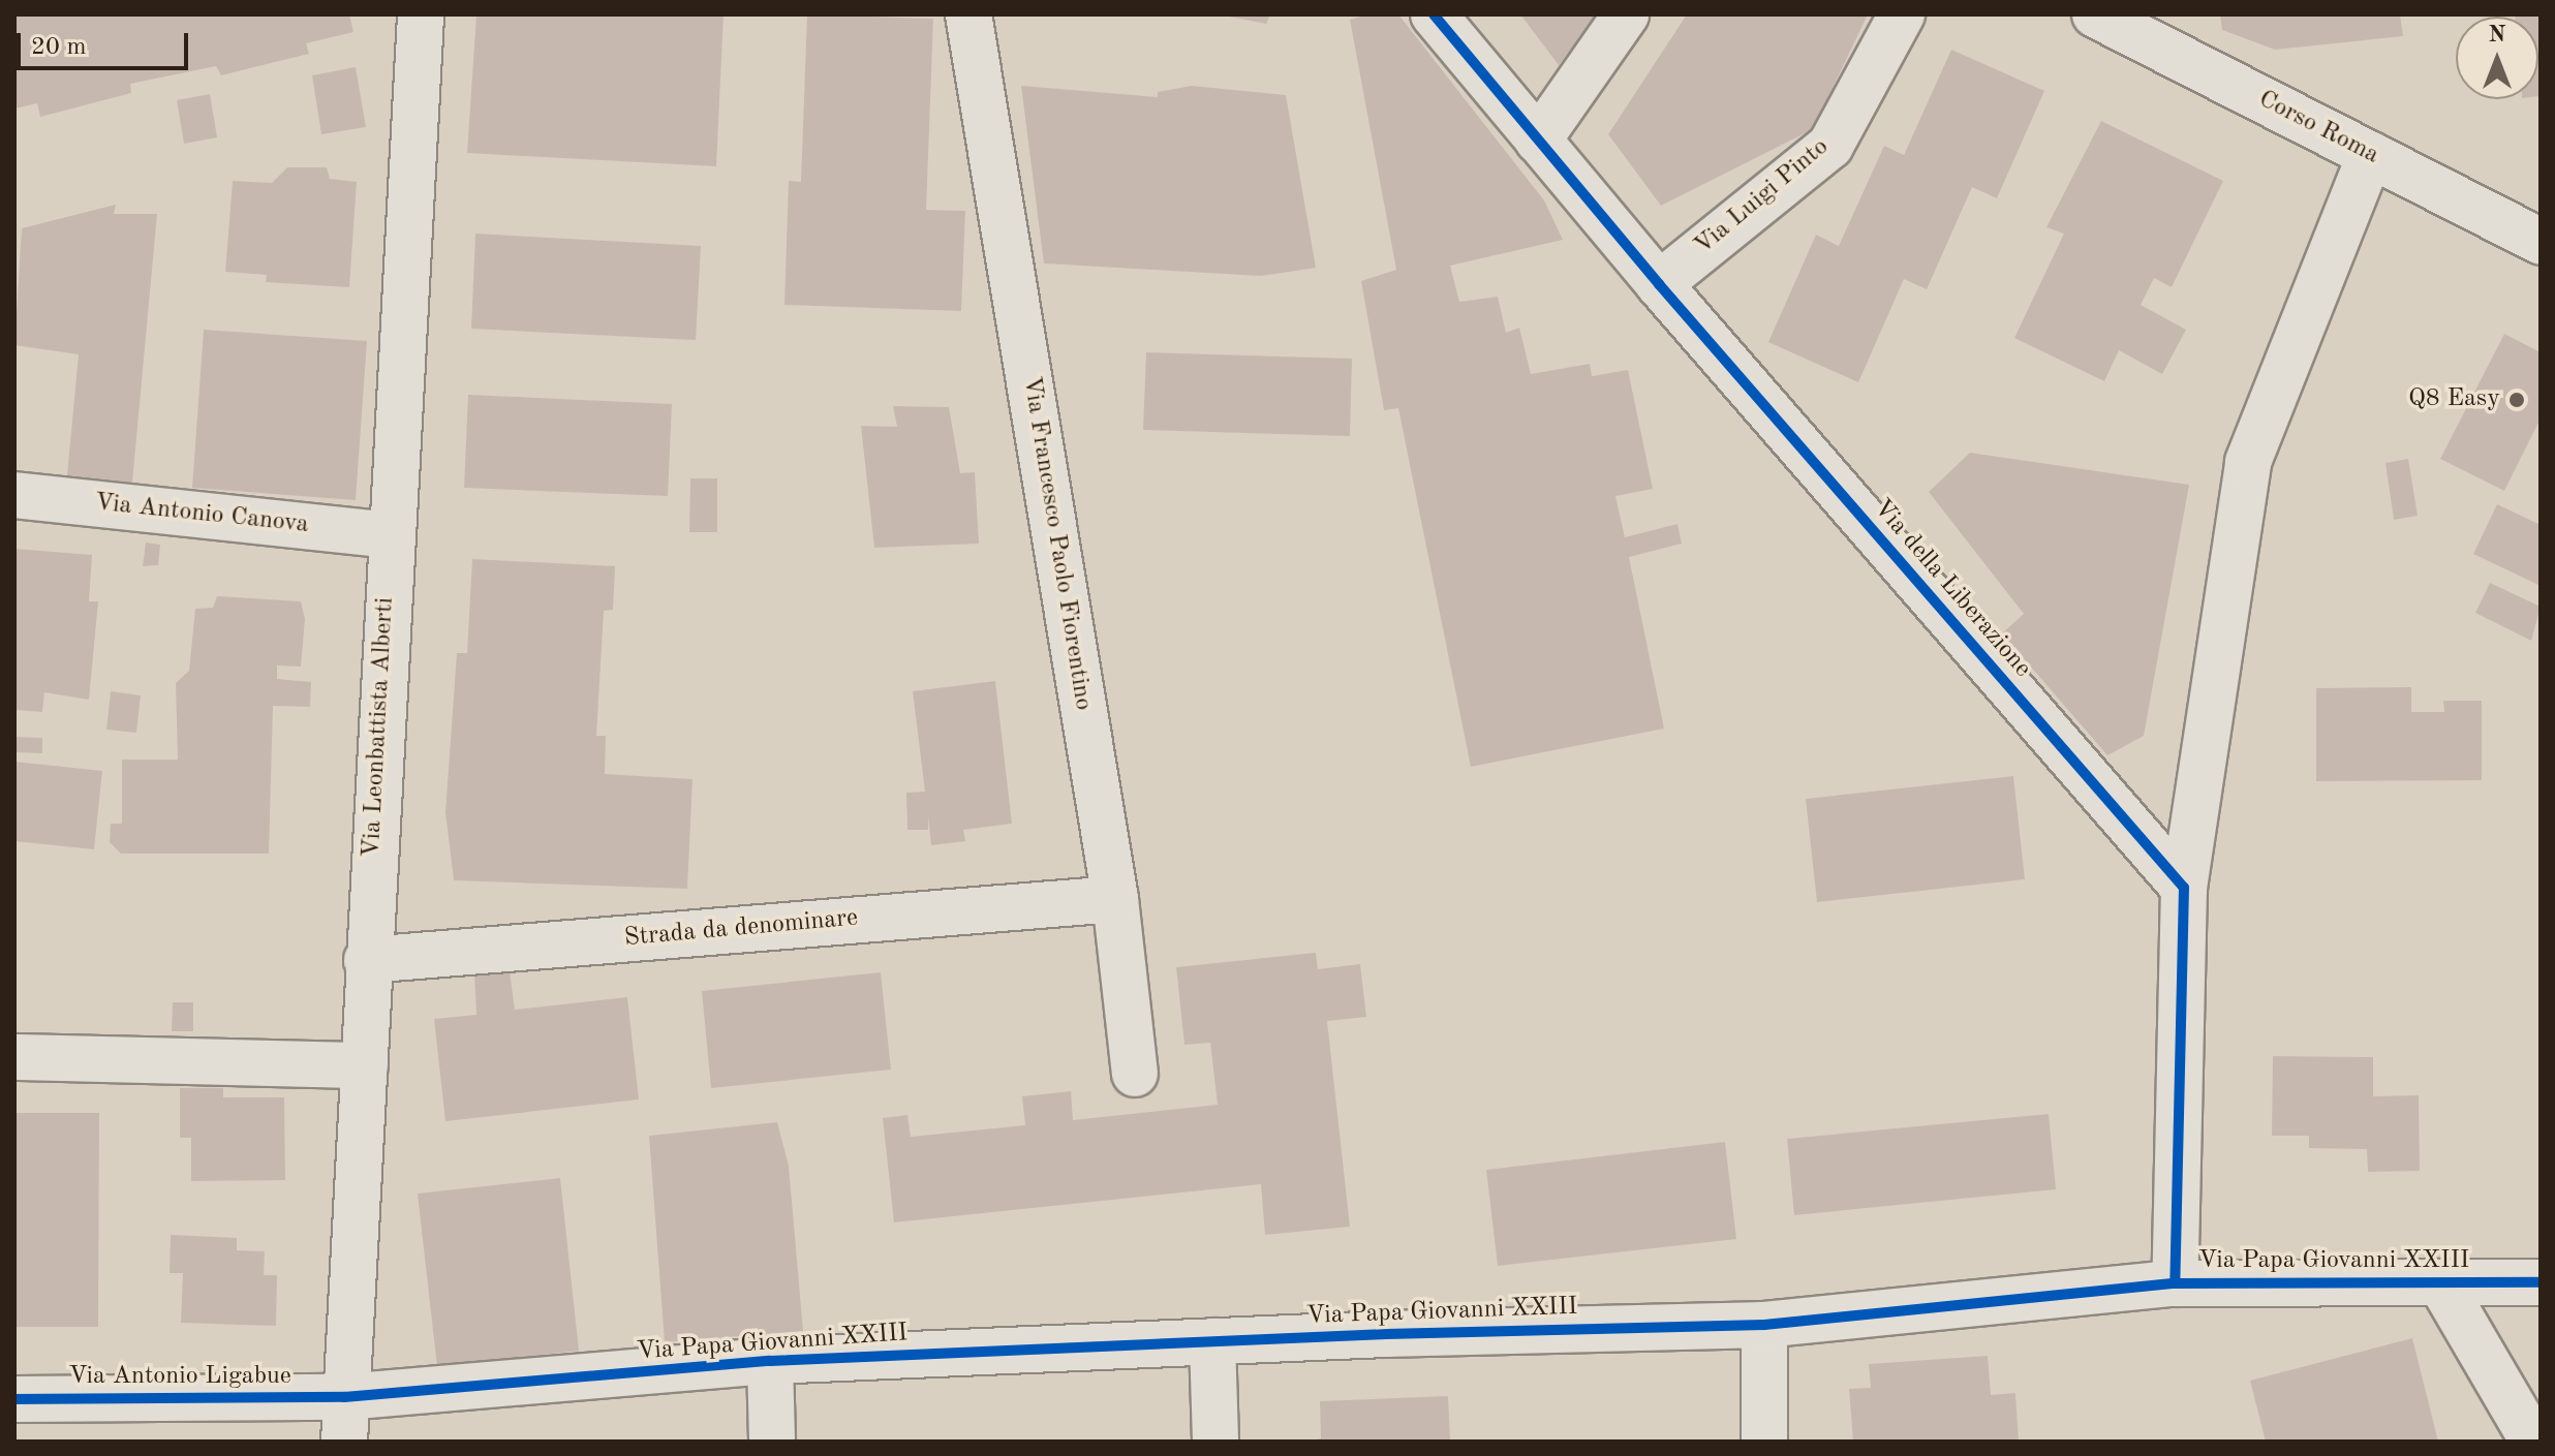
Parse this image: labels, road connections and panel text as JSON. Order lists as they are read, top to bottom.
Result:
{
  "streets": {
    "street": [
      "Corso Roma",
      "Via Luigi Pinto",
      "Via Antonio Canova",
      "Via Francesco Paolo Fiorentino",
      "Via della Liberazione",
      "Via Leonbattista Alberti",
      "Strada da denominare",
      "Via Papa Giovanni XXIII",
      "Via Antonio Ligabue"
    ]
  },
  "crossings": [
    ["Via Luigi Pinto", "Via della Liberazione"],
    ["Via Antonio Canova", "Via Leonbattista Alberti"],
    ["Via Francesco Paolo Fiorentino", "Strada da denominare"],
    ["Via Leonbattista Alberti", "Strada da denominare"],
    ["Via Leonbattista Alberti", "Via Papa Giovanni XXIII"],
    ["Via Leonbattista Alberti", "Via Antonio Ligabue"],
    ["Via Papa Giovanni XXIII", "Via Antonio Ligabue"]
  ],
  "places": ["Q8 Easy"],
  "scale_bar": "20 m",
  "north": "top"
}
